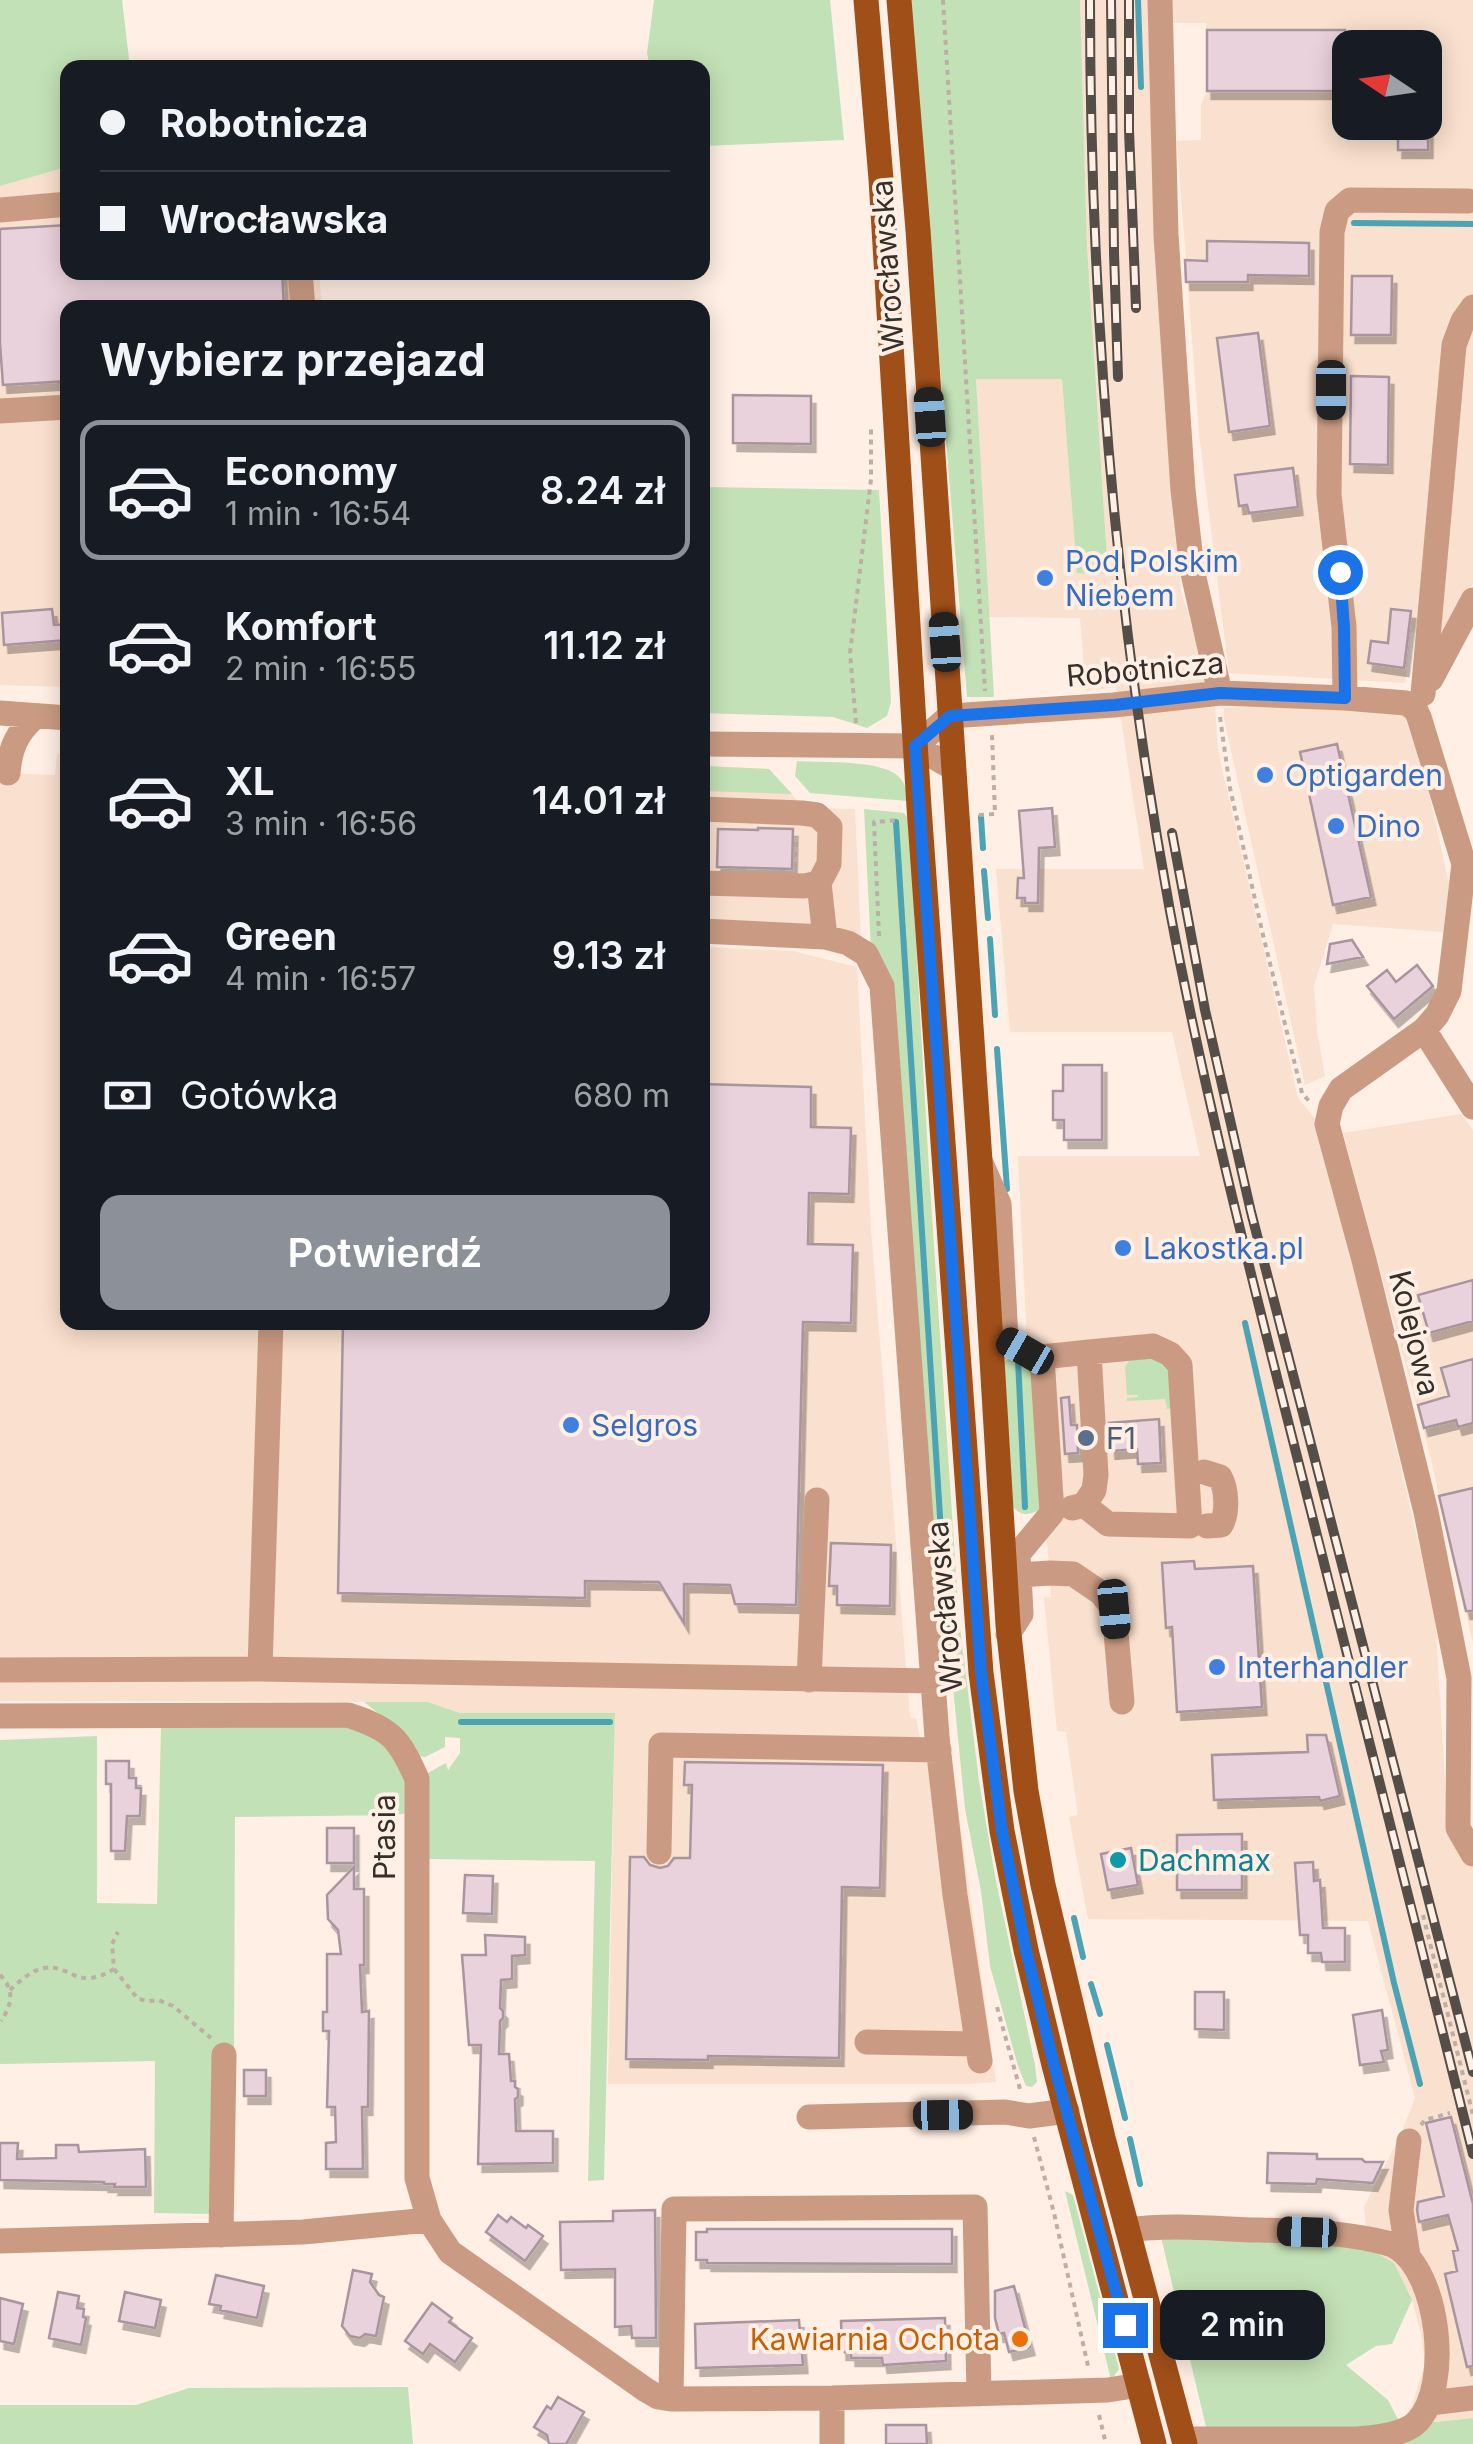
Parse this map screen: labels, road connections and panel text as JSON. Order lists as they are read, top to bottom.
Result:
{
  "streets": {
    "main road": ["Wrocławska"],
    "street": ["Robotnicza", "Kolejowa", "Ptasia"]
  },
  "crossings": [
    ["Wrocławska", "Robotnicza"],
    ["Wrocławska", "Ptasia"]
  ],
  "places": [
    "Pod Polskim Niebem",
    "Optigarden",
    "Dino",
    "Lakostka.pl",
    "Selgros",
    "F1",
    "Interhandler",
    "Dachmax",
    "Kawiarnia Ochota"
  ],
  "north": "left",
  "page": {
    "banner": ["Robotnicza", "Wrocławska"],
    "heading": "Wybierz przejazd",
    "list": [
      {
        "name": "Economy",
        "note": "1 min · 16:54",
        "value": "8.24 zł"
      },
      {
        "name": "Komfort",
        "note": "2 min · 16:55",
        "value": "11.12 zł"
      },
      {
        "name": "XL",
        "note": "3 min · 16:56",
        "value": "14.01 zł"
      },
      {
        "name": "Green",
        "note": "4 min · 16:57",
        "value": "9.13 zł"
      }
    ],
    "pay": ["Gotówka", "680 m"],
    "buttons": "Potwierdź",
    "bubble": "2 min"
  }
}
